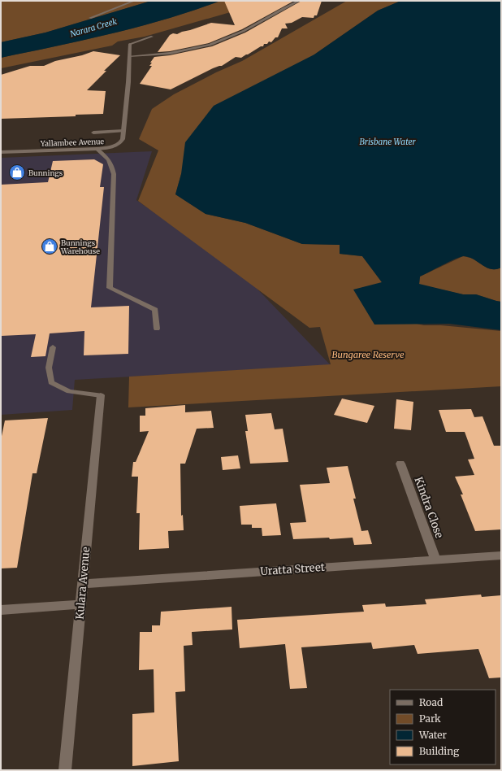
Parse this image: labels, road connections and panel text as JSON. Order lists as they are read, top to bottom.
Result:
{
  "streets": {
    "street": [
      "Yallambee Avenue",
      "Kindra Close",
      "Uratta Street",
      "Kulara Avenue"
    ]
  },
  "crossings": [
    ["Kindra Close", "Uratta Street"],
    ["Uratta Street", "Kulara Avenue"]
  ],
  "water": ["Narara Creek", "Brisbane Water"],
  "parks": ["Bungaree Reserve"],
  "places": {
    "shop": ["Bunnings", "Bunnings Warehouse"]
  },
  "legend": [
    "Road",
    "Park",
    "Water",
    "Building"
  ]
}
